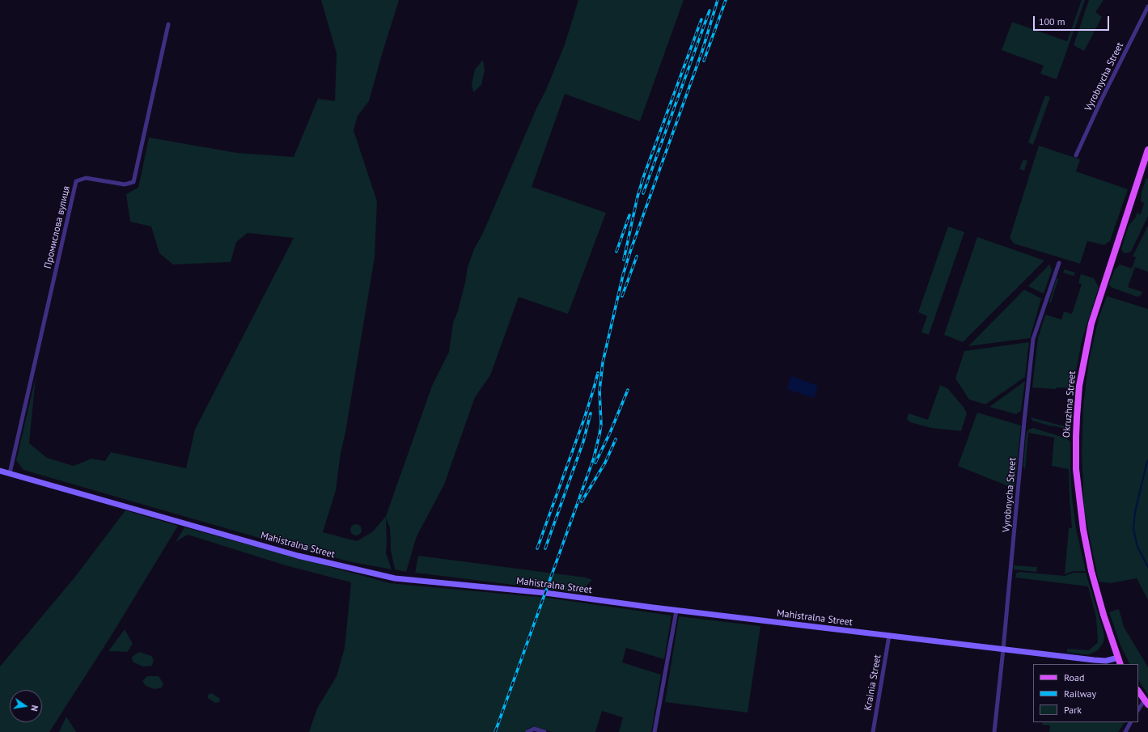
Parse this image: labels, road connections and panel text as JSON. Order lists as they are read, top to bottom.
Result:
{
  "streets": {
    "main road": ["Okruzhna Street"],
    "street": [
      "Vyrobnycha Street",
      "Промислова вулиця",
      "Mahistralna Street",
      "Krainia Street"
    ]
  },
  "crossings": [
    ["Vyrobnycha Street", "Mahistralna Street"],
    ["Промислова вулиця", "Mahistralna Street"],
    ["Okruzhna Street", "Mahistralna Street"],
    ["Mahistralna Street", "Krainia Street"]
  ],
  "legend": ["Road", "Railway", "Park"],
  "scale_bar": "100 m",
  "north": "right"
}
